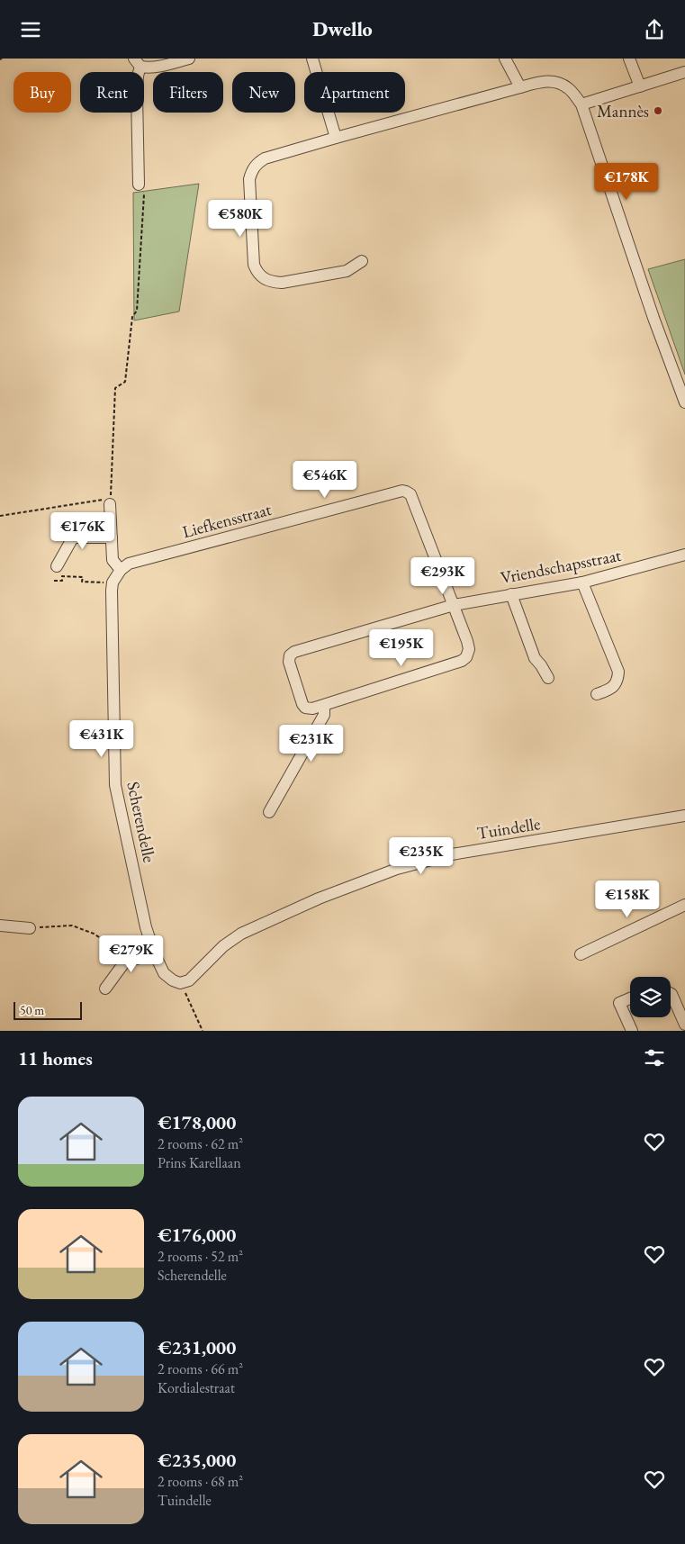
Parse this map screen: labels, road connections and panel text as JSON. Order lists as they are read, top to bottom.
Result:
{
  "streets": {
    "street": [
      "Liefkensstraat",
      "Vriendschapsstraat",
      "Scherendelle",
      "Tuindelle"
    ]
  },
  "crossings": [
    ["Liefkensstraat", "Vriendschapsstraat"],
    ["Scherendelle", "Tuindelle"]
  ],
  "places": ["Mannès"],
  "scale_bar": "50 m",
  "page": {
    "header": "Dwello",
    "chip": [
      "Buy",
      "Rent",
      "Filters",
      "New",
      "Apartment"
    ],
    "price": [
      "€178K",
      "€580K",
      "€546K",
      "€176K",
      "€293K",
      "€195K",
      "€431K",
      "€231K",
      "€235K",
      "€158K",
      "€279K"
    ],
    "scale": "50 m",
    "heading": "11 homes",
    "list": [
      {
        "name": "€178,000",
        "note": "2 rooms · 62 m² · Prins Karellaan"
      },
      {
        "name": "€176,000",
        "note": "2 rooms · 52 m² · Scherendelle"
      },
      {
        "name": "€231,000",
        "note": "2 rooms · 66 m² · Kordialestraat"
      },
      {
        "name": "€235,000",
        "note": "2 rooms · 68 m² · Tuindelle"
      }
    ]
  }
}
